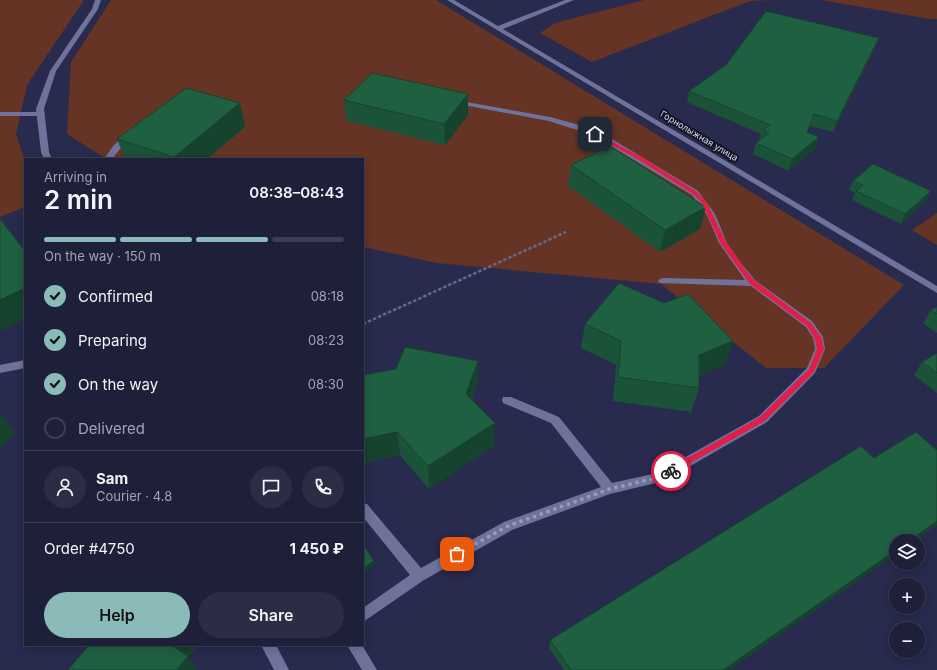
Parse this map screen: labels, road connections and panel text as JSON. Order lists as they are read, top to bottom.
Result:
{
  "streets": {
    "street": ["Горнолыжная улица"]
  },
  "page": {
    "heading": ["2 min", "Arriving in", "08:38–08:43"],
    "panel": [
      "Sam",
      "Courier · 4.8",
      "Order #4750",
      "1 450 ₽"
    ],
    "bar": "On the way · 150 m",
    "list": [
      ["Confirmed", "08:18"],
      ["Preparing", "08:23"],
      ["On the way", "08:30"],
      "Delivered"
    ],
    "map_buttons": ["+", "−"],
    "buttons": ["Help", "Share"]
  }
}
